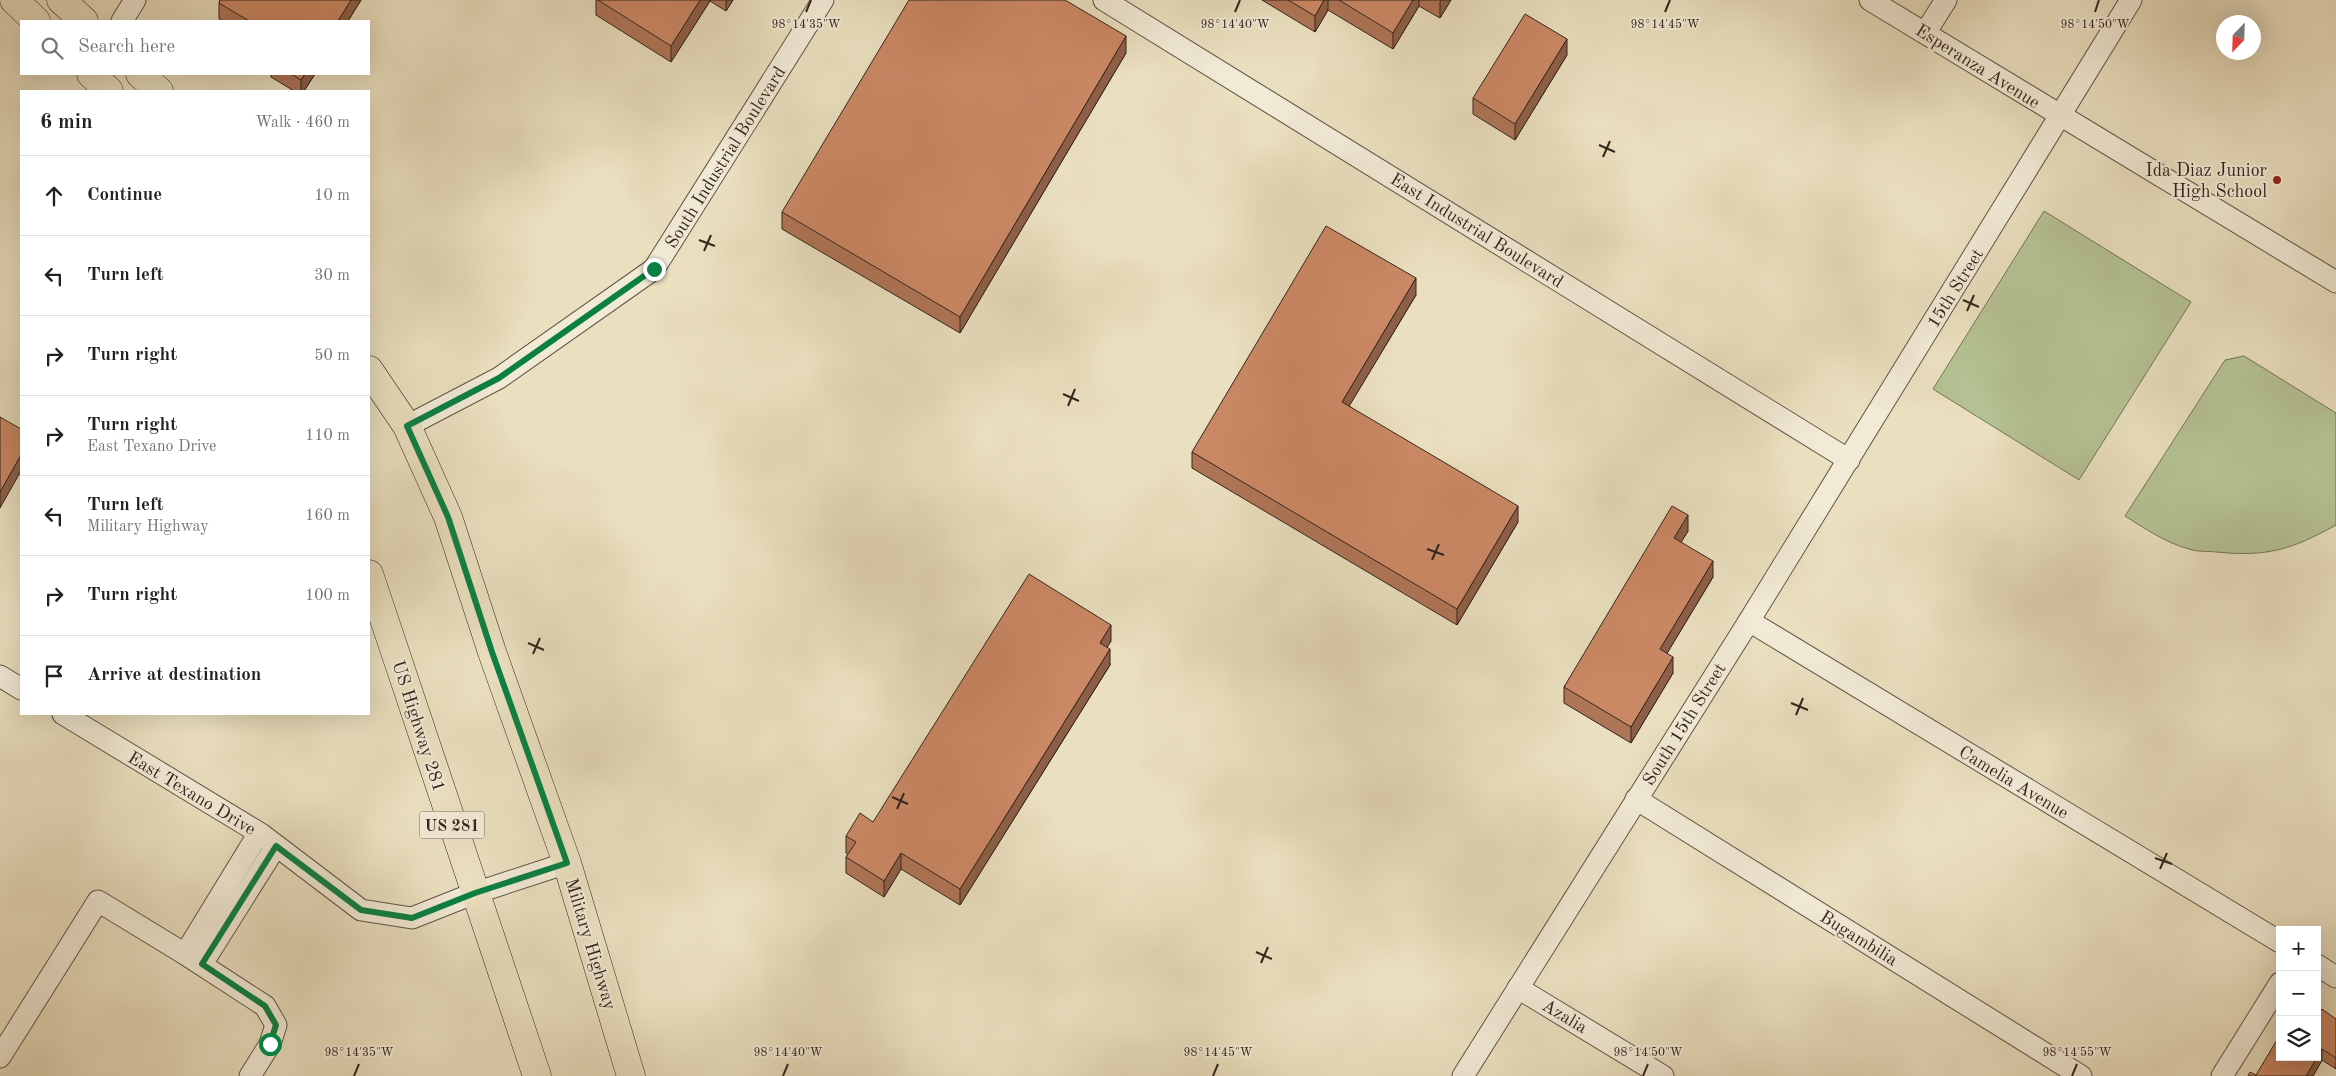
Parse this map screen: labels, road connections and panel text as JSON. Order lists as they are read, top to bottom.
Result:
{
  "streets": {
    "main road": ["US Highway 281", "US 281", "Military Highway"],
    "street": [
      "Esperanza Avenue",
      "South Industrial Boulevard",
      "East Industrial Boulevard",
      "15th Street",
      "South 15th Street",
      "Camelia Avenue",
      "East Texano Drive",
      "Bugambilia",
      "Azalia"
    ]
  },
  "crossings": [
    ["Esperanza Avenue", "15th Street"],
    ["South Industrial Boulevard", "Military Highway"],
    ["East Industrial Boulevard", "15th Street"],
    ["East Industrial Boulevard", "South 15th Street"],
    ["15th Street", "South 15th Street"],
    ["South 15th Street", "Camelia Avenue"],
    ["South 15th Street", "Bugambilia"],
    ["South 15th Street", "Azalia"],
    ["US Highway 281", "East Texano Drive"],
    ["East Texano Drive", "Military Highway"]
  ],
  "places": ["Ida Diaz Junior High School"],
  "north": "bottom left",
  "page": {
    "search": "Search here",
    "heading": ["6 min", "Walk · 460 m"],
    "list": [
      ["Continue", "10 m"],
      ["Turn left", "30 m"],
      ["Turn right", "50 m"],
      ["Turn right", "East Texano Drive", "110 m"],
      ["Turn left", "Military Highway", "160 m"],
      ["Turn right", "100 m"],
      "Arrive at destination"
    ],
    "map_buttons": ["+", "−"]
  },
  "coordinates": [
    "98°14'45\"W",
    "98°14'50\"W",
    "98°14'35\"W",
    "98°14'40\"W",
    "98°14'55\"W"
  ]
}
